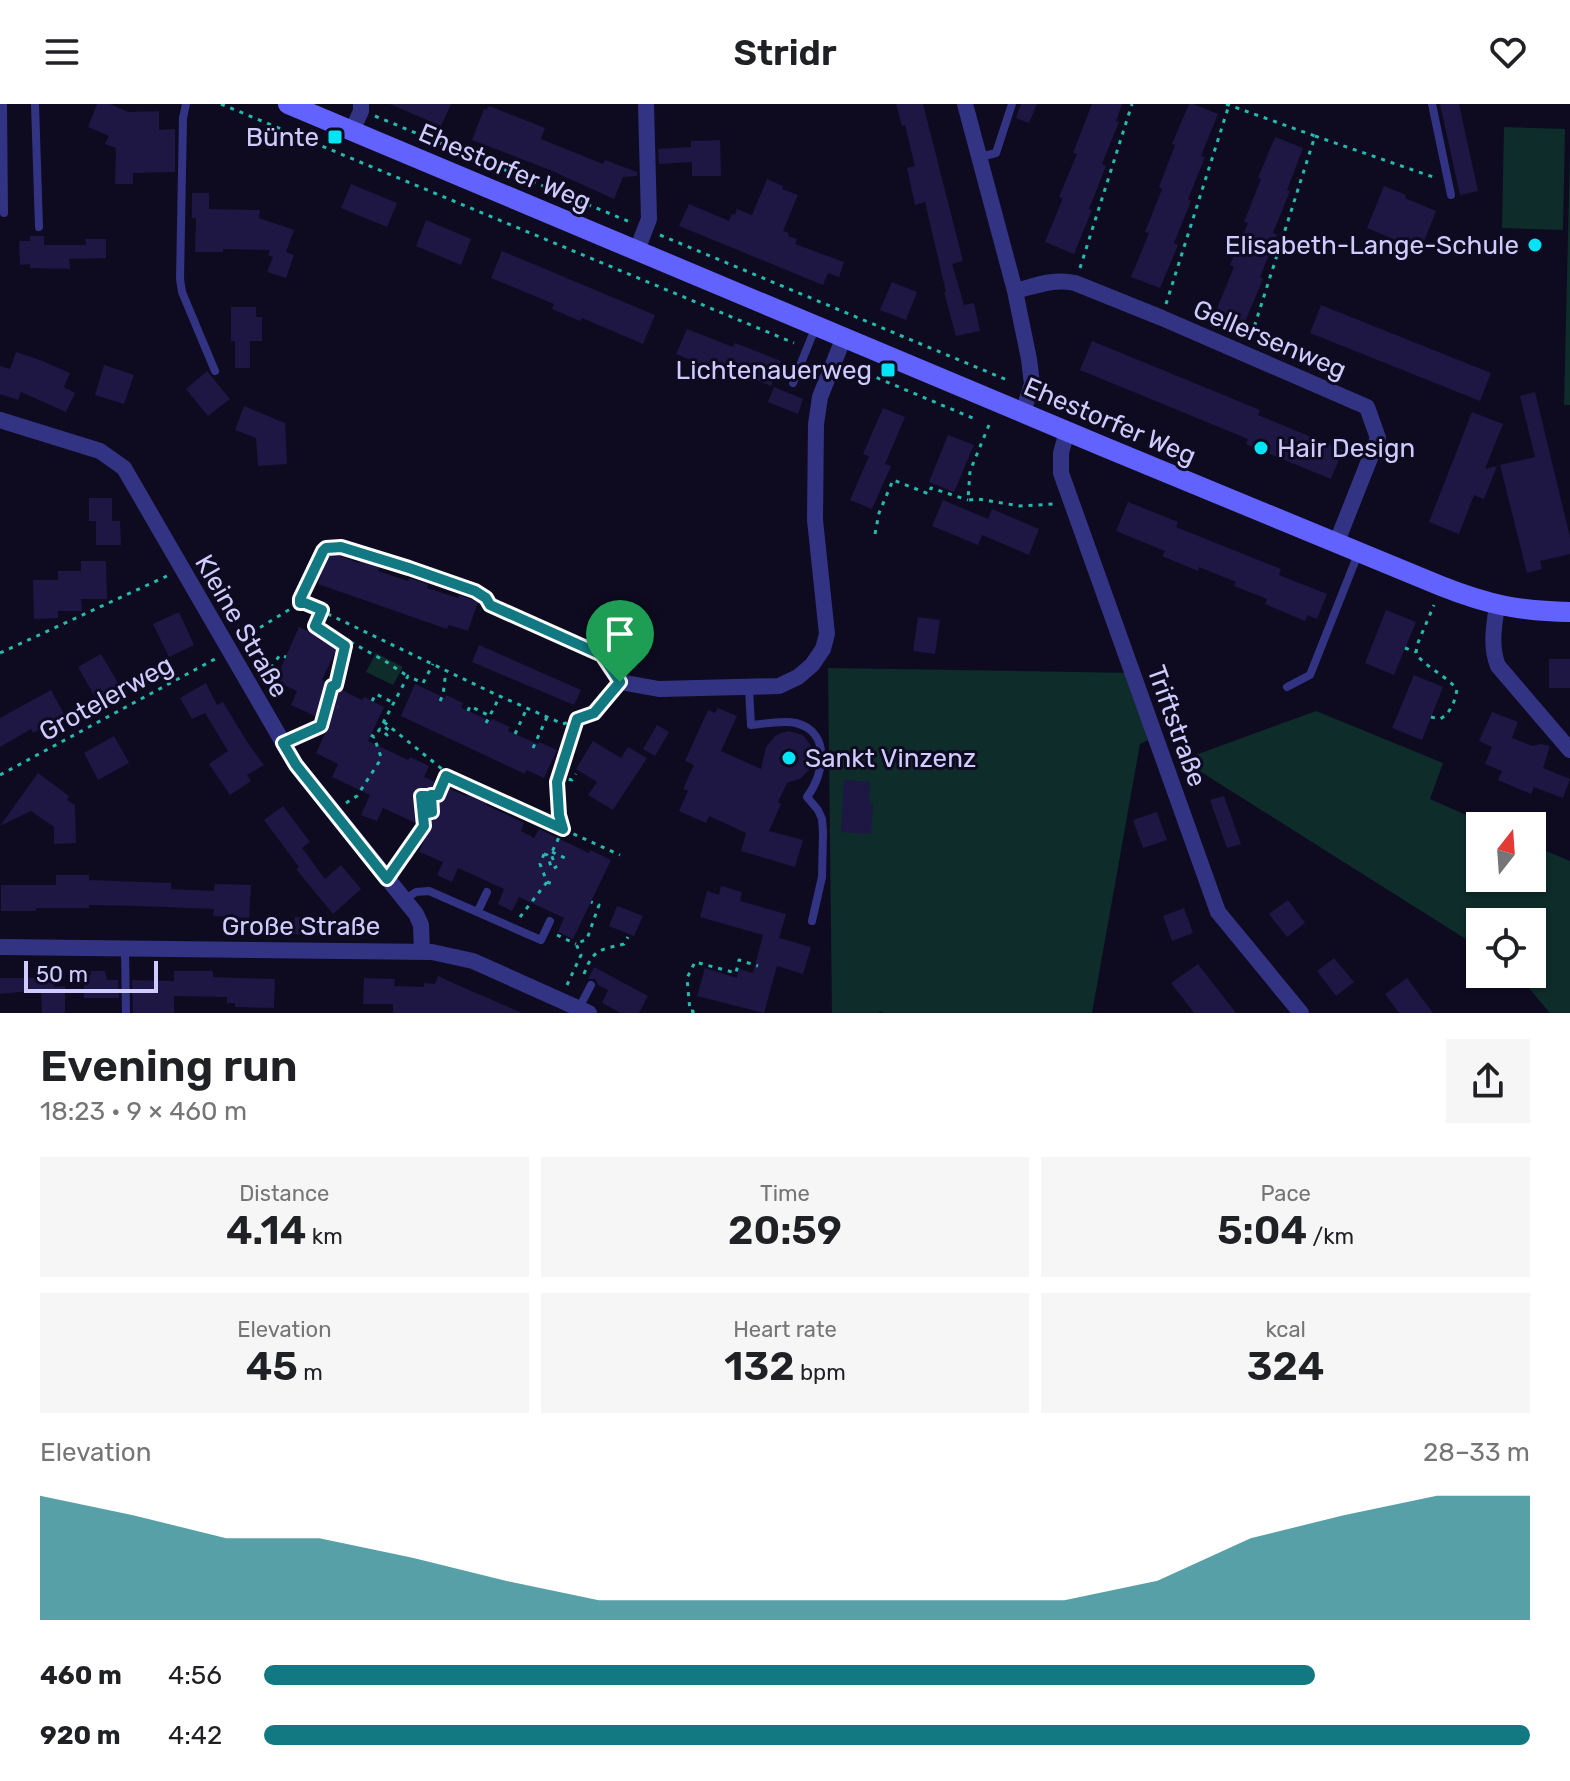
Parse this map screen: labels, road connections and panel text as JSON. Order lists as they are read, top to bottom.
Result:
{
  "streets": {
    "main road": ["Ehestorfer Weg"],
    "street": [
      "Gellersenweg",
      "Kleine Straße",
      "Triftstraße",
      "Große Straße"
    ],
    "path": ["Grotelerweg"]
  },
  "crossings": [
    ["Ehestorfer Weg", "Gellersenweg"],
    ["Ehestorfer Weg", "Triftstraße"],
    ["Kleine Straße", "Grotelerweg"],
    ["Kleine Straße", "Große Straße"]
  ],
  "places": {
    "transit": ["Bünte", "Lichtenauerweg"],
    "other": ["Elisabeth-Lange-Schule", "Hair Design", "Sankt Vinzenz"]
  },
  "scale_bar": "50 m",
  "north": "top",
  "page": {
    "header": "Stridr",
    "scale": "50 m",
    "heading": ["Evening run", "18:23 · 9 × 460 m"],
    "stats": [
      ["Distance", "4.14 km"],
      ["Time", "20:59"],
      ["Pace", "5:04 /km"],
      ["Elevation", "45 m"],
      ["Heart rate", "132 bpm"],
      ["kcal", "324"]
    ],
    "chart": ["Elevation", "28–33 m"],
    "list": [
      {
        "name": "460 m",
        "note": "4:56"
      },
      {
        "name": "920 m",
        "note": "4:42"
      }
    ]
  }
}
